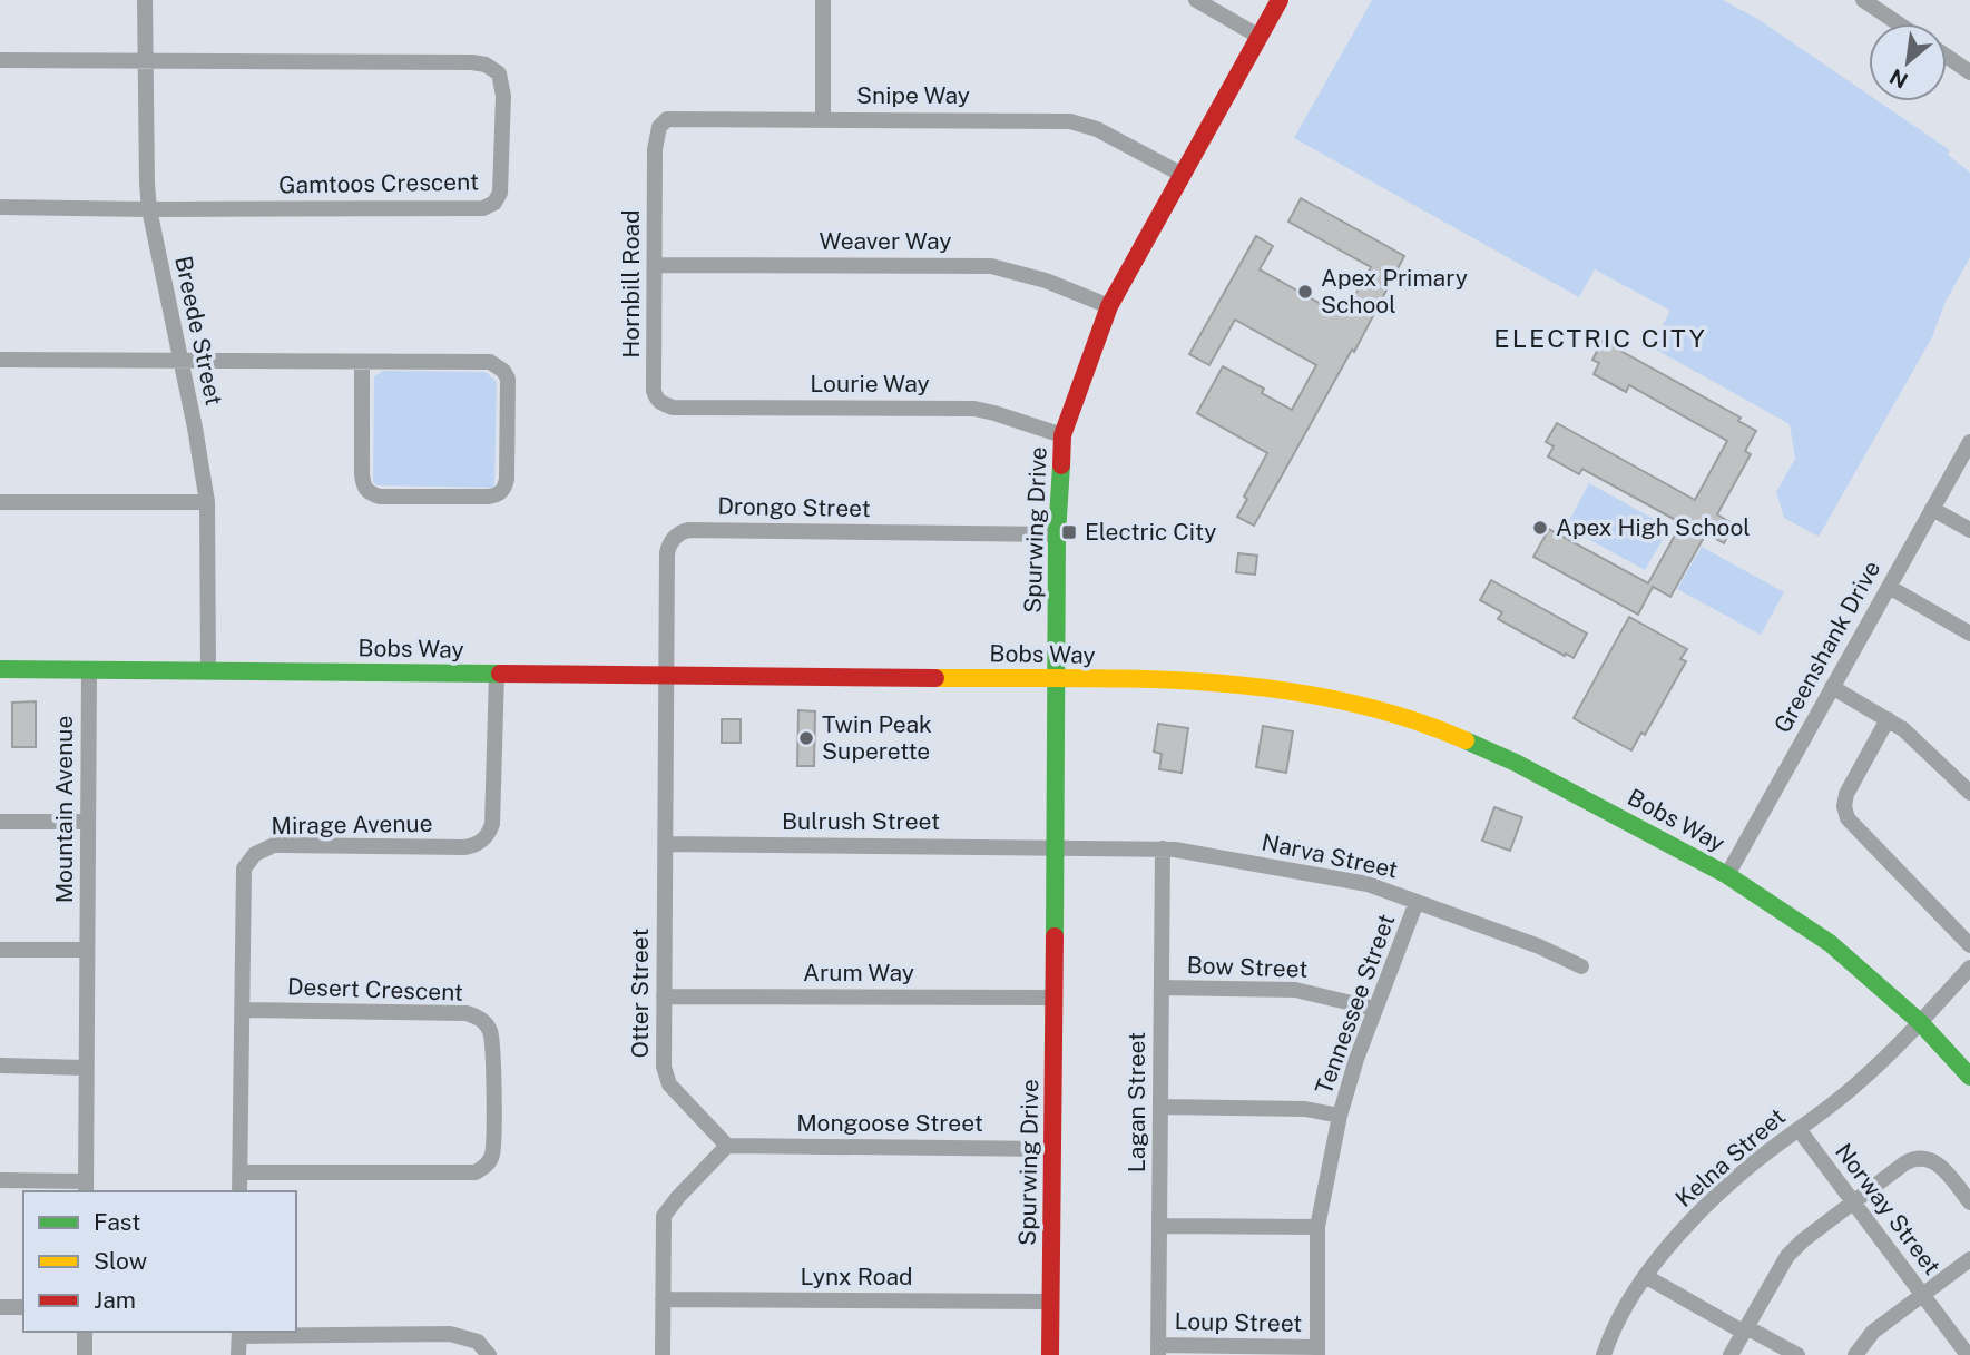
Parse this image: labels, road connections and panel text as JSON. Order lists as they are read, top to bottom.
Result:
{
  "streets": {
    "street": [
      "Snipe Way",
      "Gamtoos Crescent",
      "Weaver Way",
      "Hornbill Road",
      "Breede Street",
      "Lourie Way",
      "Drongo Street",
      "Spurwing Drive",
      "Greenshank Drive",
      "Bobs Way",
      "Mountain Avenue",
      "Bulrush Street",
      "Mirage Avenue",
      "Narva Street",
      "Bow Street",
      "Arum Way",
      "Desert Crescent",
      "Otter Street",
      "Tennessee Street",
      "Lagan Street",
      "Mongoose Street",
      "Kelna Street",
      "Norway Street",
      "Lynx Road",
      "Loup Street"
    ]
  },
  "crossings": [
    ["Snipe Way", "Hornbill Road"],
    ["Snipe Way", "Spurwing Drive"],
    ["Gamtoos Crescent", "Breede Street"],
    ["Weaver Way", "Hornbill Road"],
    ["Weaver Way", "Spurwing Drive"],
    ["Hornbill Road", "Lourie Way"],
    ["Breede Street", "Bobs Way"],
    ["Lourie Way", "Spurwing Drive"],
    ["Drongo Street", "Spurwing Drive"],
    ["Drongo Street", "Bobs Way"],
    ["Drongo Street", "Otter Street"],
    ["Spurwing Drive", "Bobs Way"],
    ["Spurwing Drive", "Bulrush Street"],
    ["Spurwing Drive", "Narva Street"],
    ["Spurwing Drive", "Arum Way"],
    ["Spurwing Drive", "Mongoose Street"],
    ["Spurwing Drive", "Lynx Road"],
    ["Greenshank Drive", "Bobs Way"],
    ["Bobs Way", "Mountain Avenue"],
    ["Bobs Way", "Mirage Avenue"],
    ["Bobs Way", "Otter Street"],
    ["Bobs Way", "Kelna Street"],
    ["Bulrush Street", "Narva Street"],
    ["Bulrush Street", "Otter Street"],
    ["Mirage Avenue", "Desert Crescent"],
    ["Narva Street", "Tennessee Street"],
    ["Narva Street", "Lagan Street"],
    ["Bow Street", "Tennessee Street"],
    ["Bow Street", "Lagan Street"],
    ["Arum Way", "Otter Street"],
    ["Otter Street", "Mongoose Street"],
    ["Tennessee Street", "Loup Street"],
    ["Lagan Street", "Loup Street"],
    ["Kelna Street", "Norway Street"]
  ],
  "districts": ["ELECTRIC CITY"],
  "places": {
    "other": ["Apex Primary School", "Apex High School", "Twin Peak Superette"],
    "transit": ["Electric City"]
  },
  "legend": ["Fast", "Slow", "Jam"],
  "north": "bottom left"
}
